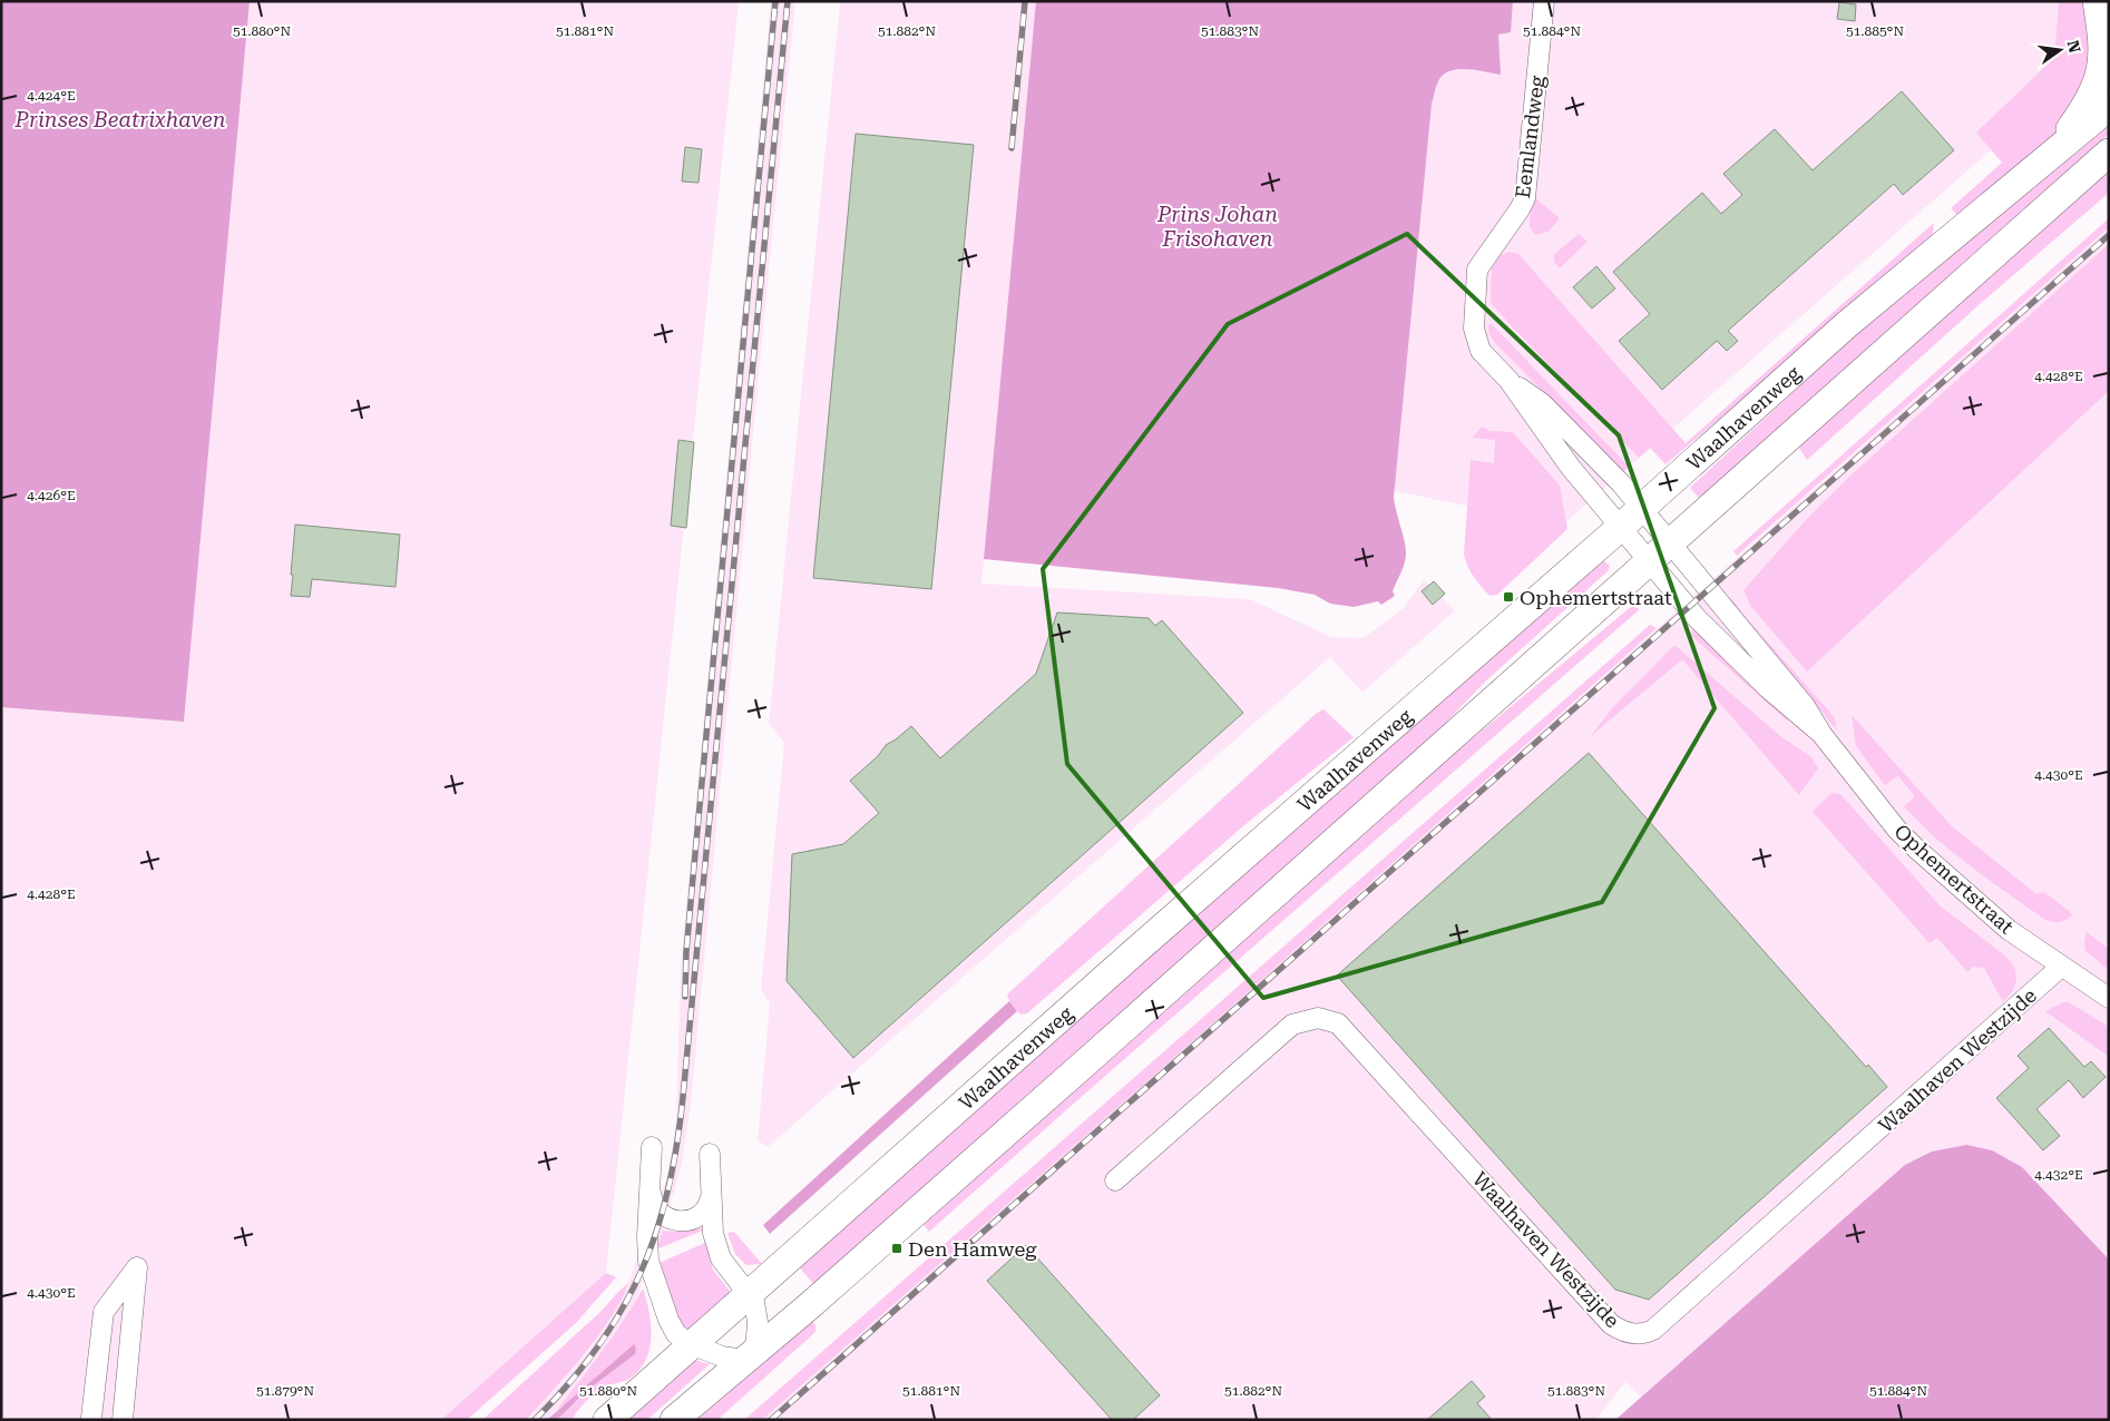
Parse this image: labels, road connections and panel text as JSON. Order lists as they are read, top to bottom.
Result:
{
  "streets": {
    "street": [
      "Eemlandweg",
      "Waalhavenweg",
      "Ophemertstraat",
      "Waalhaven Westzijde"
    ]
  },
  "crossings": [
    ["Eemlandweg", "Waalhavenweg"],
    ["Eemlandweg", "Ophemertstraat"],
    ["Ophemertstraat", "Waalhaven Westzijde"]
  ],
  "water": ["Prinses Beatrixhaven", "Prins Johan Frisohaven"],
  "places": {
    "transit": ["Ophemertstraat", "Den Hamweg"]
  },
  "north": "right",
  "coordinates": [
    "51.880°N",
    "51.881°N",
    "51.882°N",
    "51.883°N",
    "51.884°N",
    "51.885°N",
    "4.424°E",
    "4.428°E",
    "4.426°E",
    "4.430°E",
    "4.432°E",
    "51.879°N"
  ]
}
